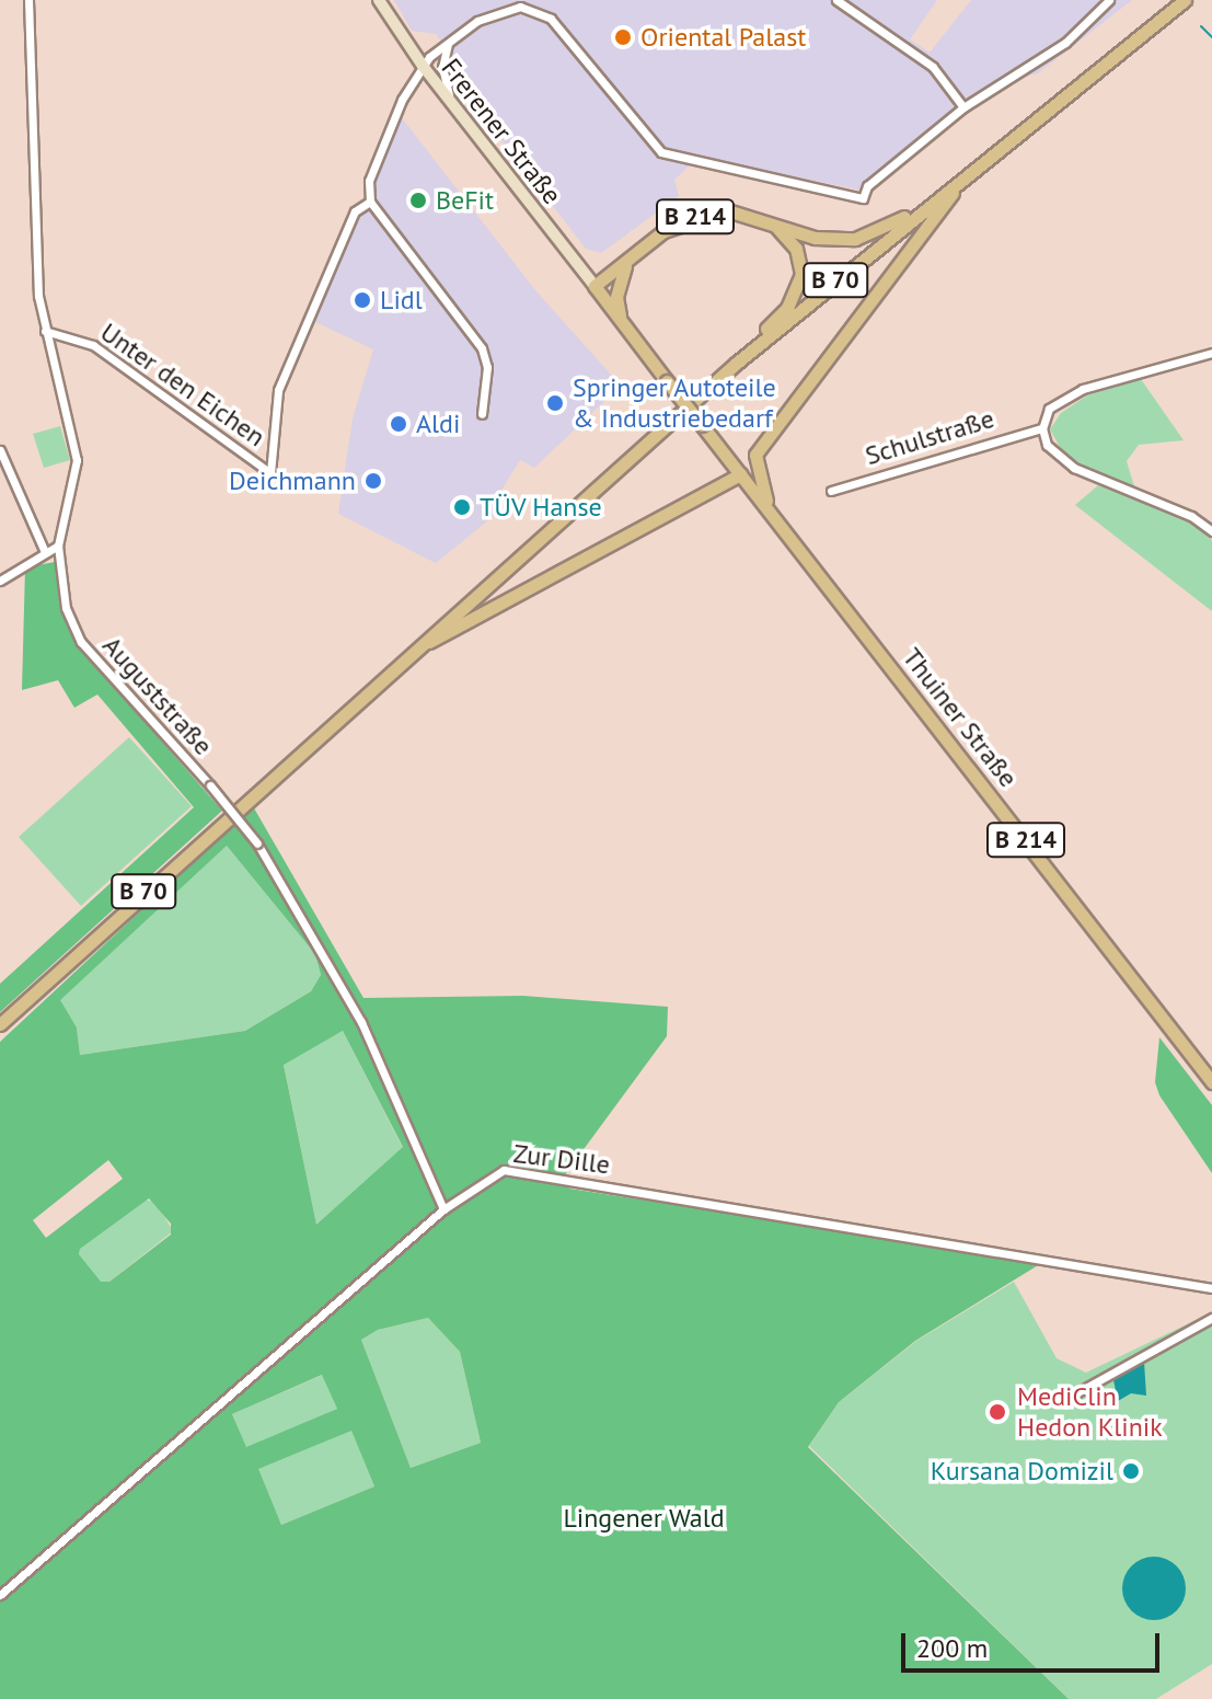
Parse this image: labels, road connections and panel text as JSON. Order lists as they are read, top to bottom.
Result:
{
  "streets": {
    "main road": [
      "Frerener Straße",
      "B 214",
      "B 70",
      "Thuiner Straße"
    ],
    "street": [
      "Unter den Eichen",
      "Schulstraße",
      "Auguststraße",
      "Zur Dille"
    ]
  },
  "crossings": [
    ["Frerener Straße", "B 214"],
    ["Frerener Straße", "Unter den Eichen"],
    ["B 214", "B 70"],
    ["B 214", "Thuiner Straße"],
    ["Unter den Eichen", "Auguststraße"],
    ["Auguststraße", "Zur Dille"]
  ],
  "parks": ["Lingener Wald"],
  "places": [
    "Oriental Palast",
    "BeFit",
    "Lidl",
    "Springer Autoteile & Industriebedarf",
    "Aldi",
    "Deichmann",
    "TÜV Hanse",
    "MediClin Hedon Klinik",
    "Kursana Domizil"
  ],
  "scale_bar": "200 m"
}
